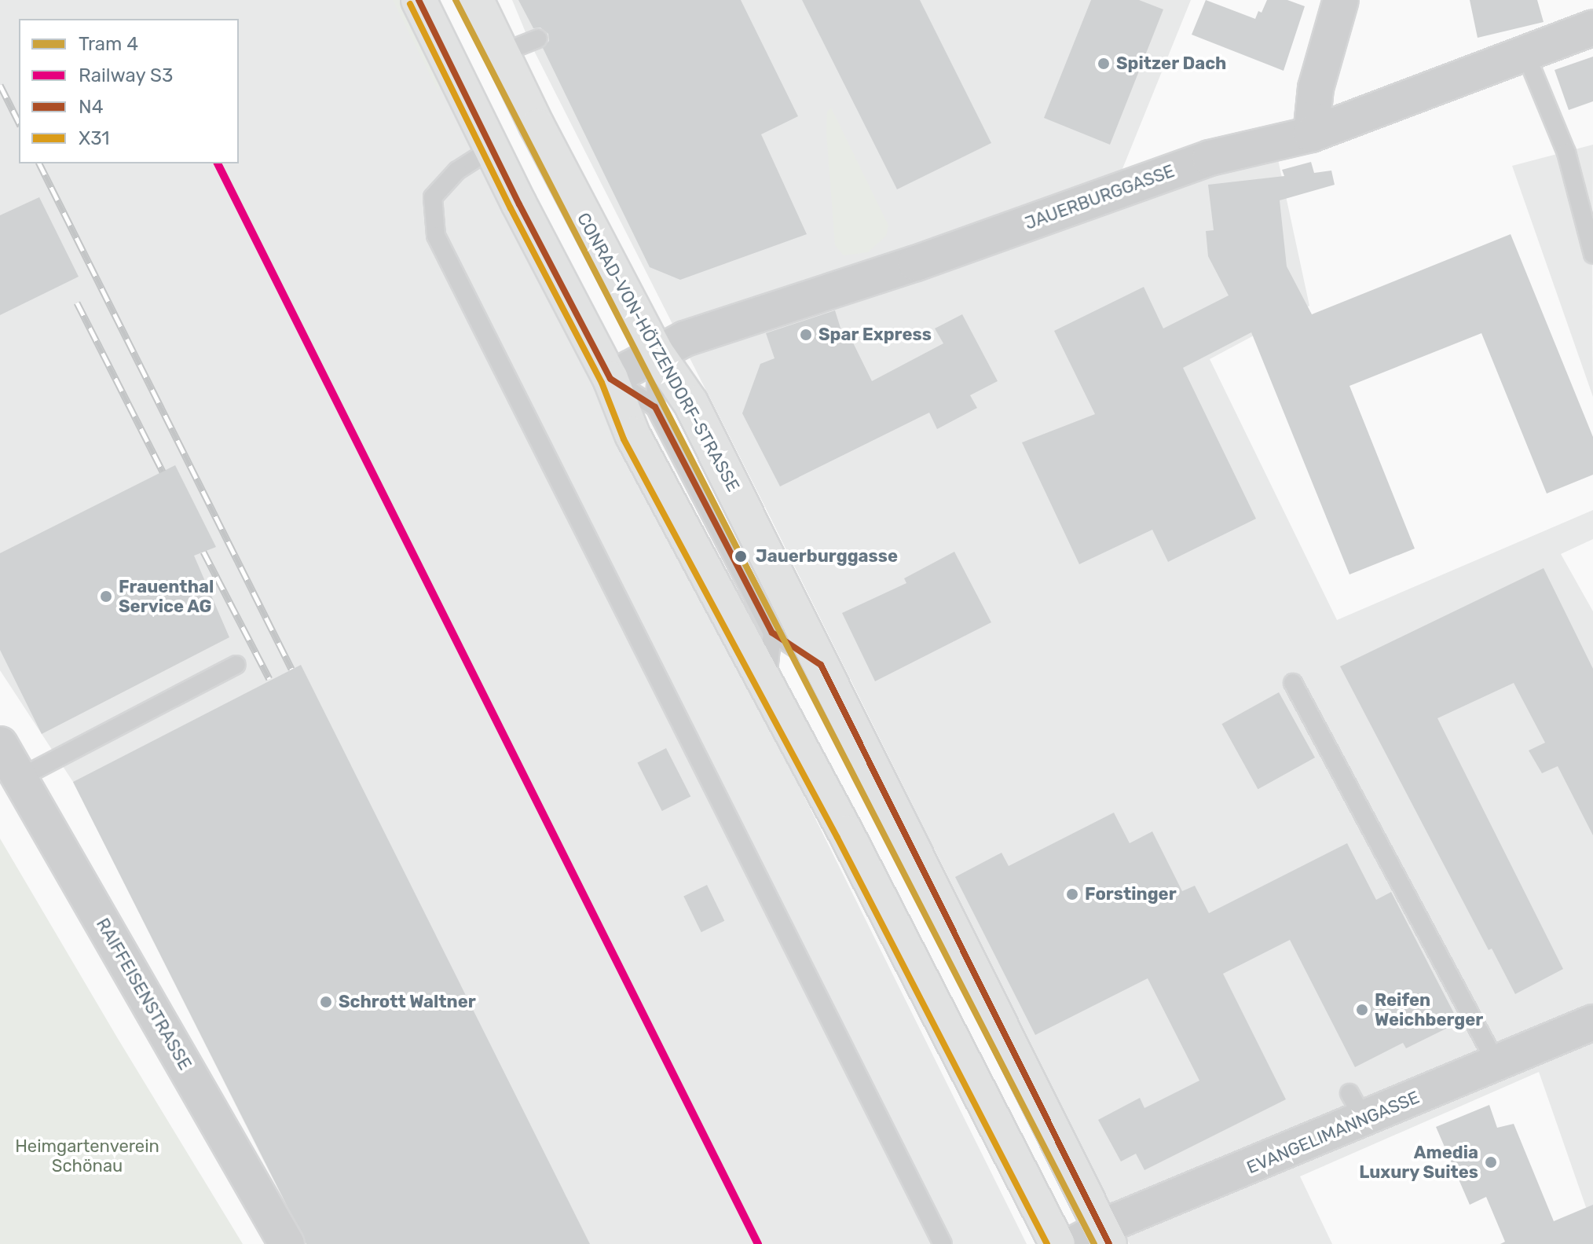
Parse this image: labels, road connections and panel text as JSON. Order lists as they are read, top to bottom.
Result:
{
  "streets": {
    "main road": ["CONRAD-VON-HÖTZENDORF-STRASSE"],
    "street": ["JAUERBURGGASSE", "RAIFFEISENSTRASSE", "EVANGELIMANNGASSE"]
  },
  "crossings": [
    ["JAUERBURGGASSE", "CONRAD-VON-HÖTZENDORF-STRASSE"],
    ["CONRAD-VON-HÖTZENDORF-STRASSE", "EVANGELIMANNGASSE"]
  ],
  "parks": ["Heimgartenverein Schönau"],
  "places": [
    "Spitzer Dach",
    "Spar Express",
    "Jauerburggasse",
    "Frauenthal Service AG",
    "Forstinger",
    "Schrott Waltner",
    "Reifen Weichberger",
    "Amedia Luxury Suites"
  ],
  "lines": [
    "tram line 4",
    "transit line N4",
    "transit line X31",
    "rail line S3"
  ],
  "legend": [
    "Tram 4",
    "Railway S3",
    "N4",
    "X31"
  ]
}
